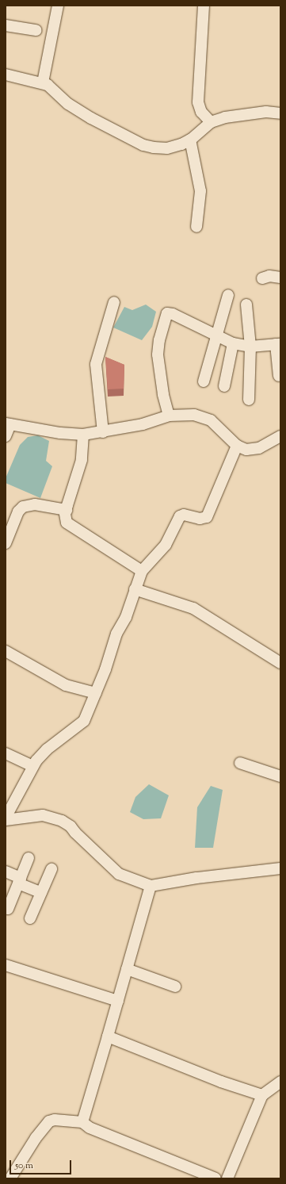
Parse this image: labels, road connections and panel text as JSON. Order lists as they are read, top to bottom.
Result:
{
  "scale_bar": "50 m"
}
